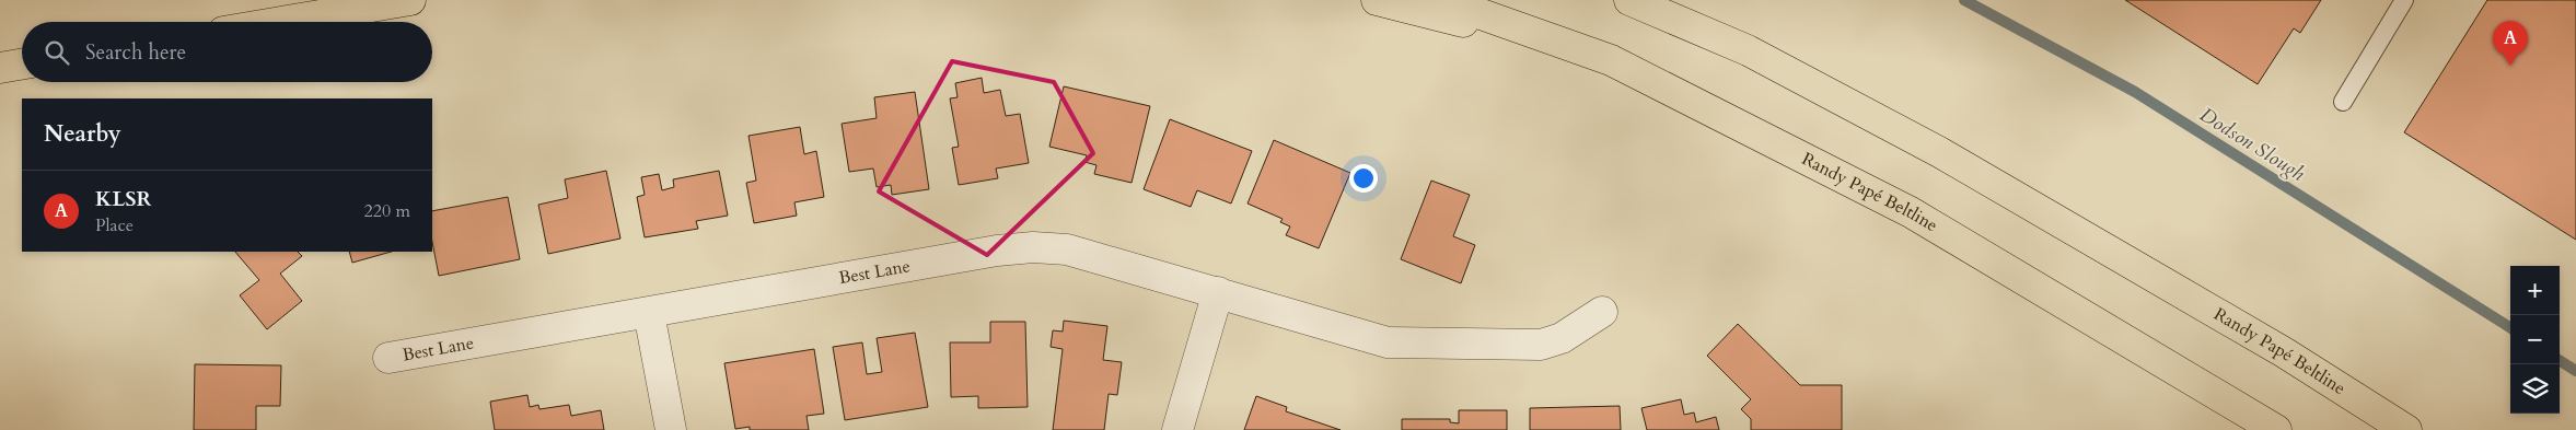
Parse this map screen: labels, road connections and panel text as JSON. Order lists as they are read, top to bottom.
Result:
{
  "streets": {
    "highway": ["Randy Papé Beltline"],
    "street": ["Best Lane"]
  },
  "water": ["Dodson Slough"],
  "page": {
    "pins": "A",
    "search": "Search here",
    "heading": "Nearby",
    "list": [
      {
        "mark": "A",
        "name": "KLSR",
        "note": "Place",
        "value": "220 m"
      }
    ],
    "map_buttons": ["+", "−"]
  }
}
